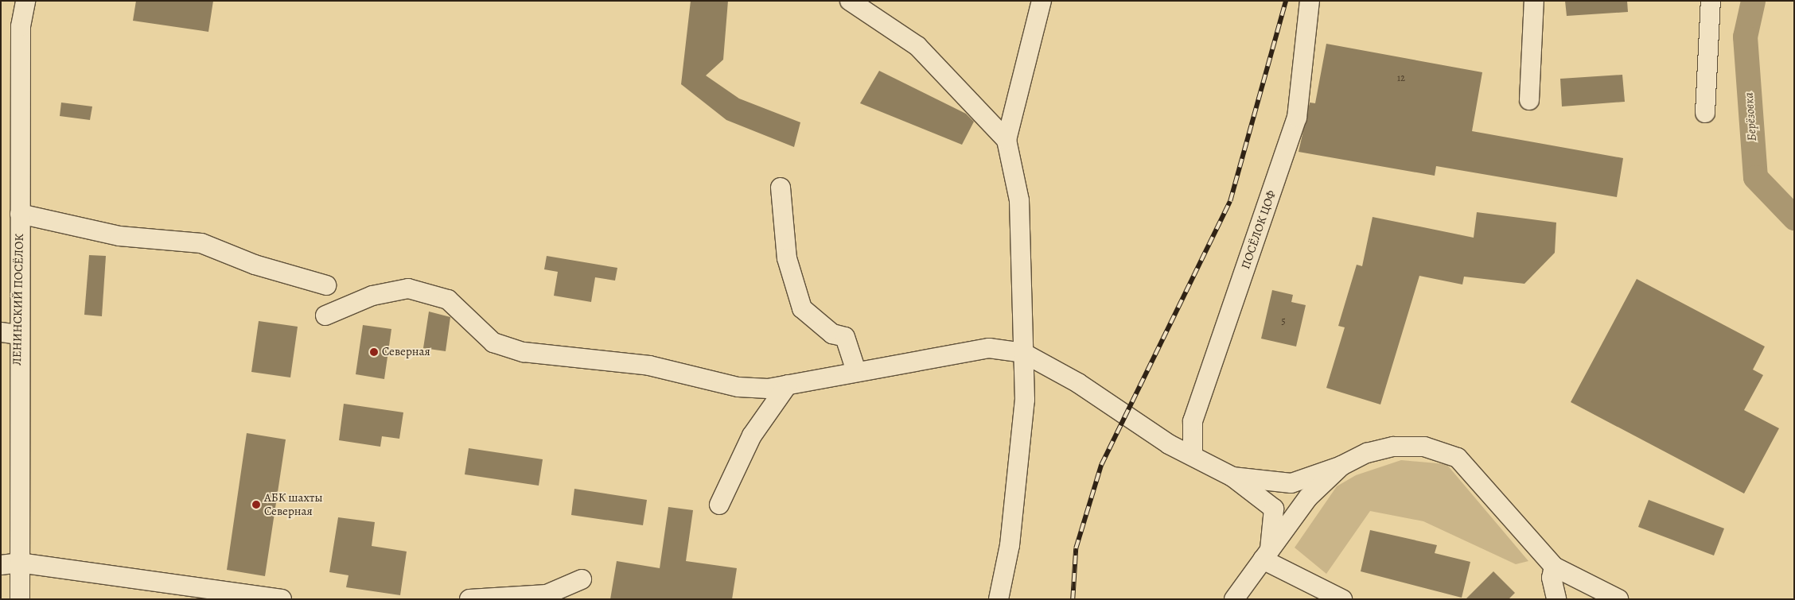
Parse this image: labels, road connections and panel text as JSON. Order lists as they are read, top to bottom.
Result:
{
  "streets": {
    "street": ["ПОСЁЛОК ЦОФ", "ЛЕНИНСКИЙ ПОСЁЛОК"]
  },
  "water": ["Берёзовка"],
  "places": ["Северная", "АБК шахты Северная"],
  "house_numbers": ["12", "5"]
}
